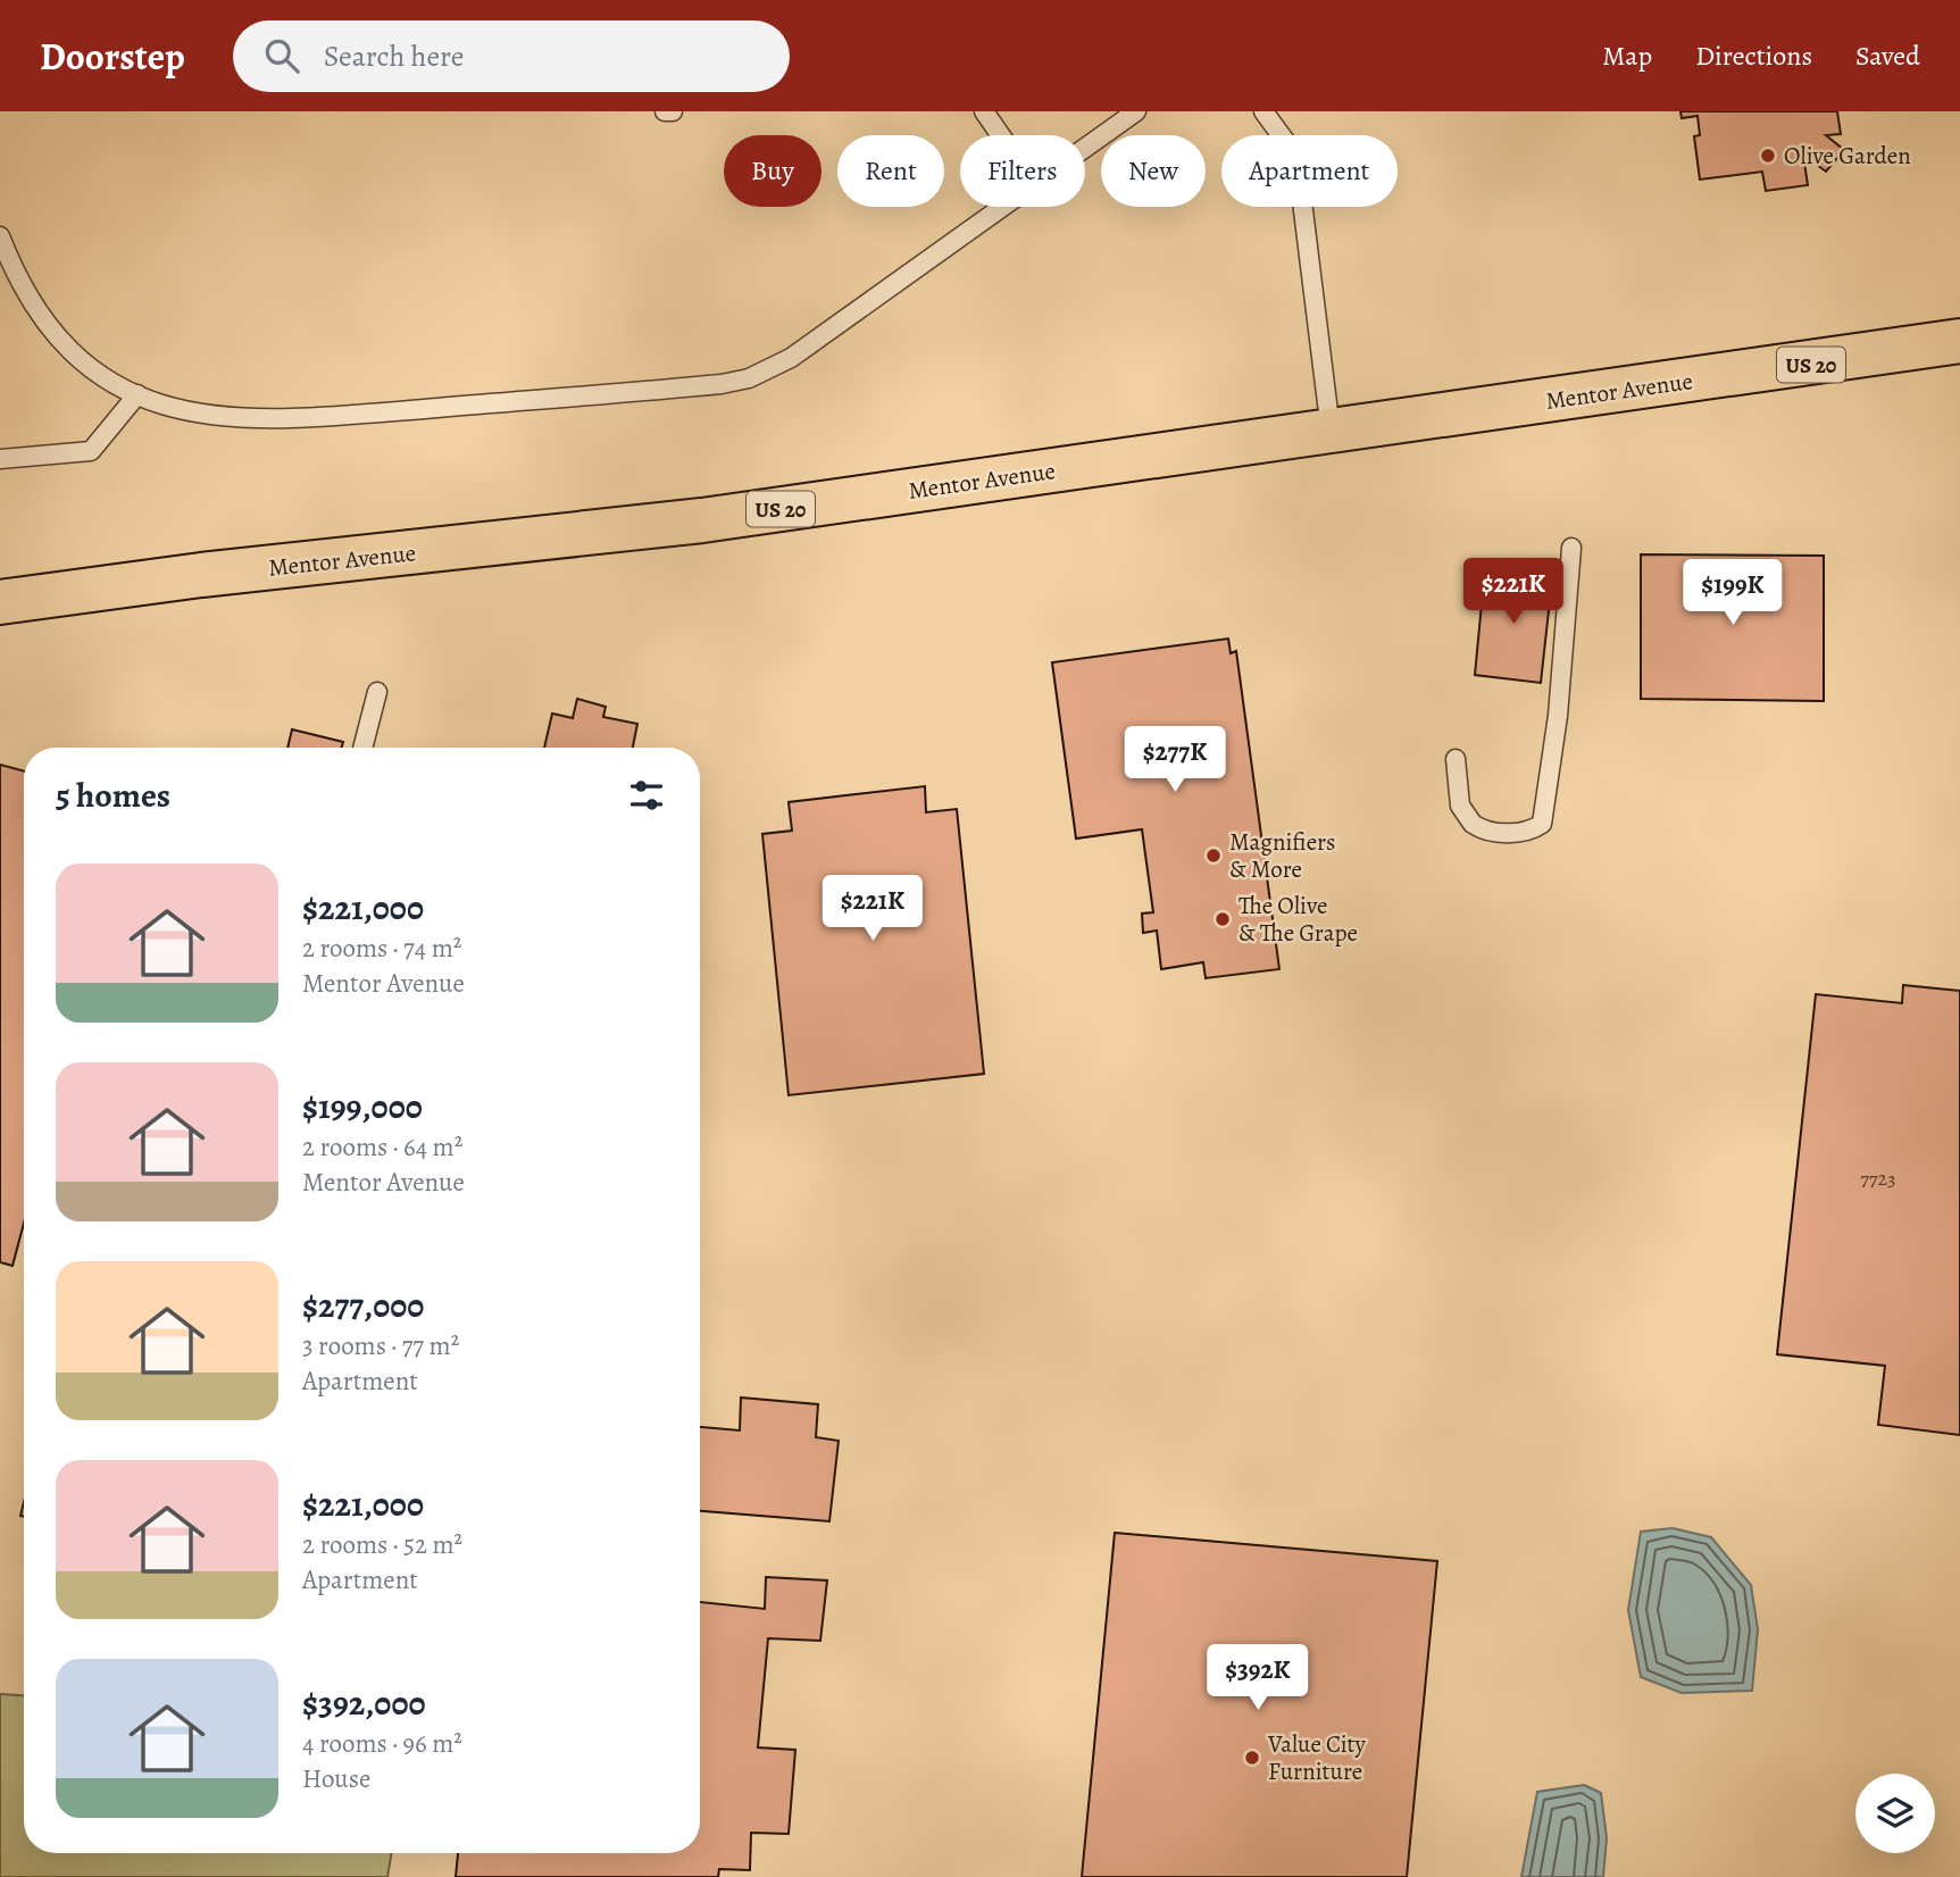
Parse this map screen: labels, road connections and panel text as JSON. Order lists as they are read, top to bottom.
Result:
{
  "streets": {
    "main road": ["US 20", "Mentor Avenue"]
  },
  "places": [
    "Olive Garden",
    "Magnifiers & More",
    "The Olive & The Grape",
    "Value City Furniture"
  ],
  "house_numbers": ["7723"],
  "page": {
    "header": "Doorstep",
    "search": "Search here",
    "nav": ["Map", "Directions", "Saved"],
    "chip": [
      "Buy",
      "Rent",
      "Filters",
      "New",
      "Apartment"
    ],
    "price": [
      "$221K",
      "$199K",
      "$277K",
      "$221K",
      "$392K"
    ],
    "heading": "5 homes",
    "list": [
      {
        "name": "$221,000",
        "note": "2 rooms · 74 m² · Mentor Avenue"
      },
      {
        "name": "$199,000",
        "note": "2 rooms · 64 m² · Mentor Avenue"
      },
      {
        "name": "$277,000",
        "note": "3 rooms · 77 m² · Apartment"
      },
      {
        "name": "$221,000",
        "note": "2 rooms · 52 m² · Apartment"
      },
      {
        "name": "$392,000",
        "note": "4 rooms · 96 m² · House"
      }
    ]
  }
}
